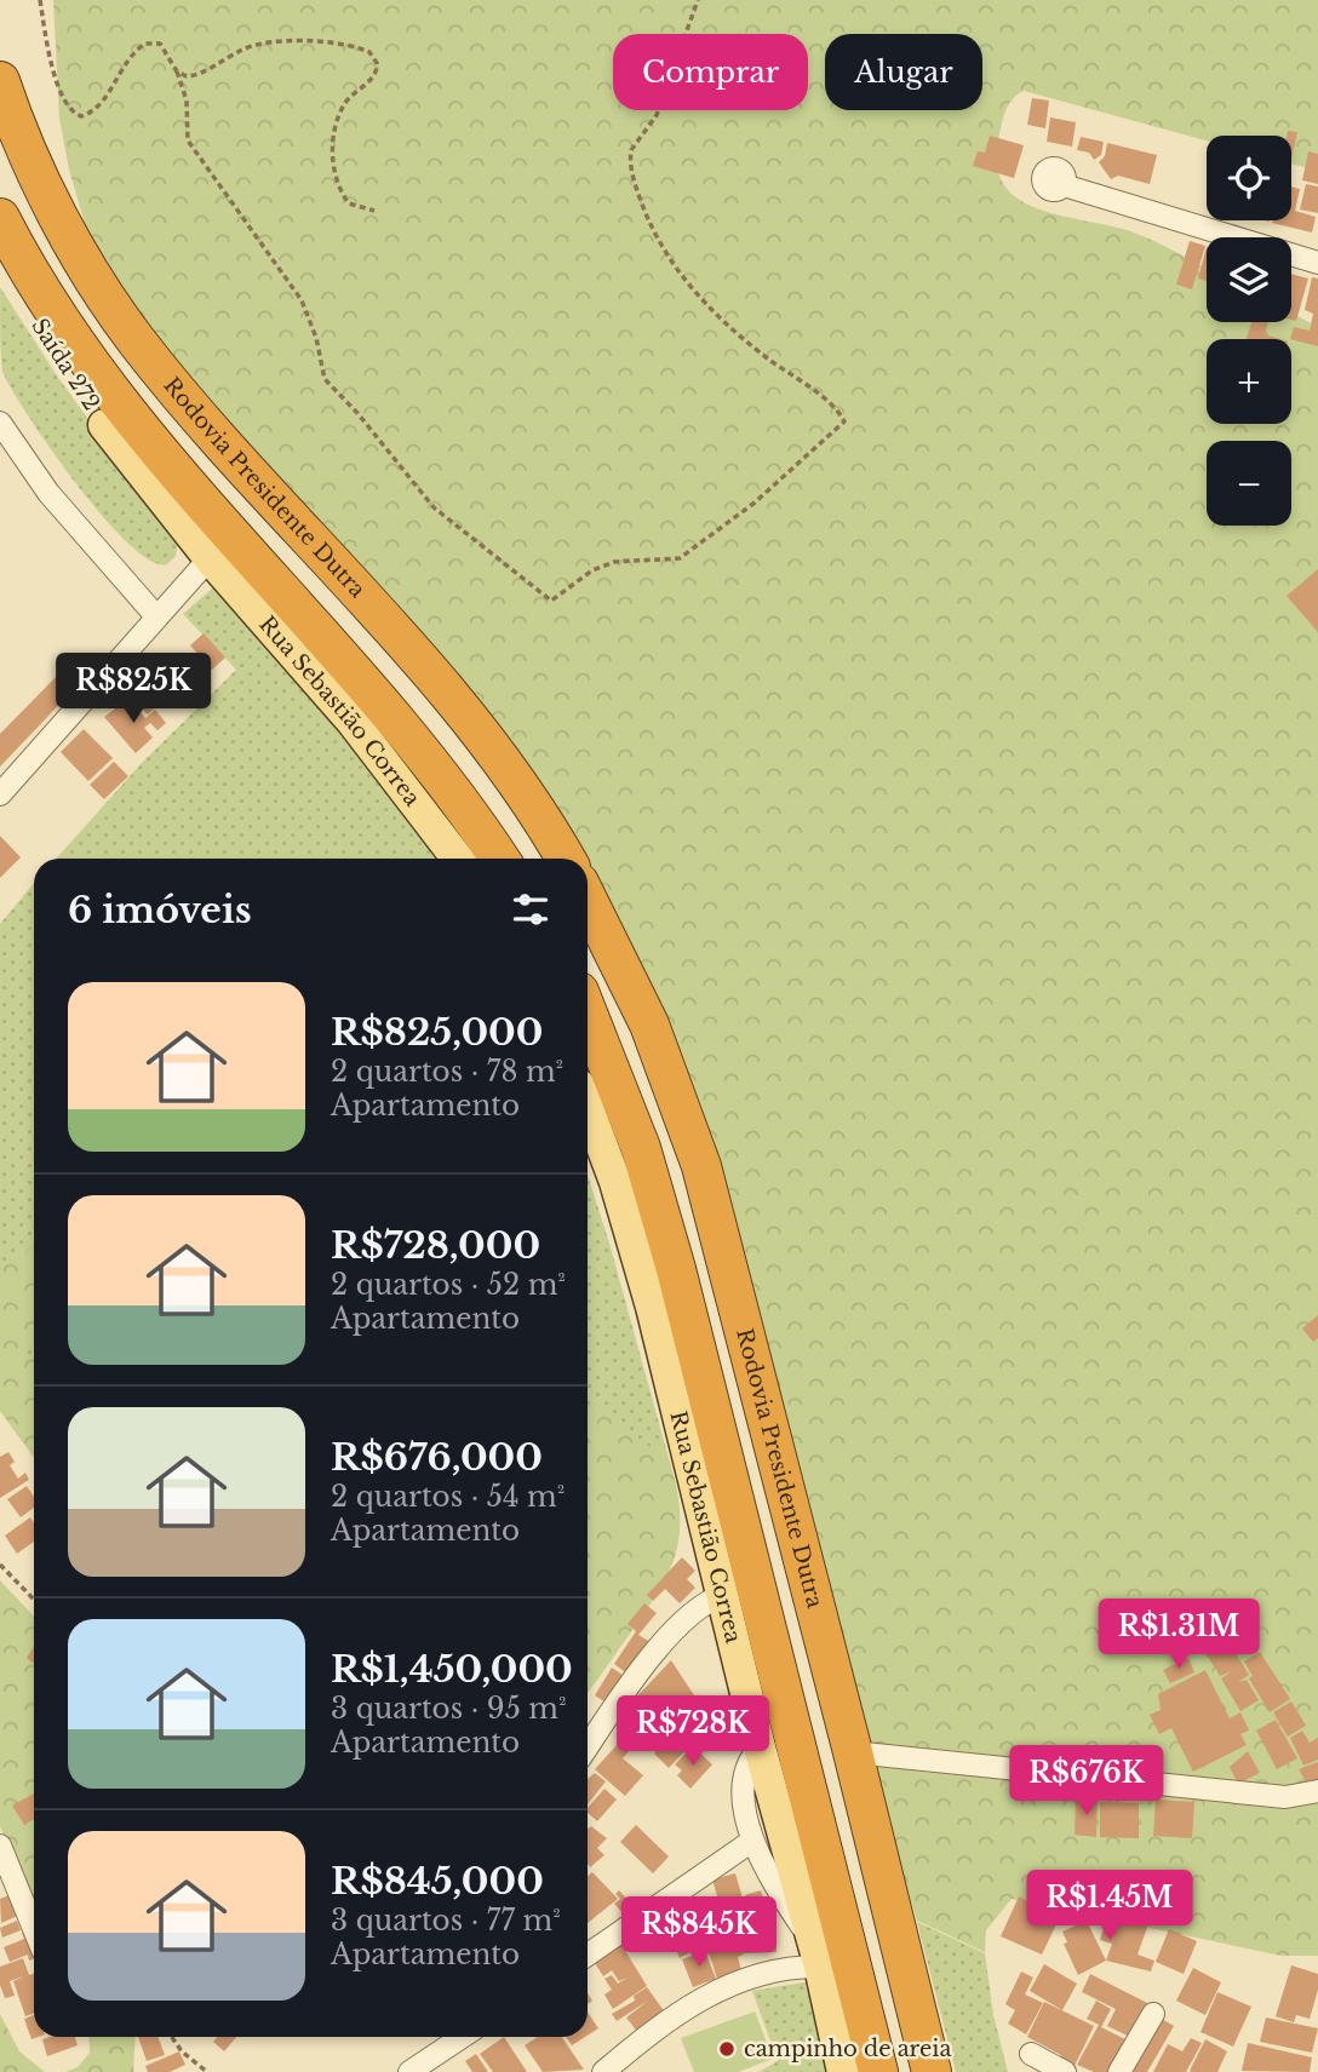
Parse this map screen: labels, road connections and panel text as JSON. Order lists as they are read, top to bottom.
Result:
{
  "streets": {
    "highway": ["Saída 272", "Rodovia Presidente Dutra"],
    "main road": ["Rua Sebastião Correa"]
  },
  "crossings": [
    ["Saída 272", "Rua Sebastião Correa"]
  ],
  "places": ["campinho de areia"],
  "page": {
    "chip": ["Comprar", "Alugar"],
    "map_buttons": ["+", "−"],
    "price": [
      "R$825K",
      "R$1.31M",
      "R$728K",
      "R$676K",
      "R$1.45M",
      "R$845K"
    ],
    "heading": "6 imóveis",
    "list": [
      {
        "name": "R$825,000",
        "note": "2 quartos · 78 m² · Apartamento"
      },
      {
        "name": "R$728,000",
        "note": "2 quartos · 52 m² · Apartamento"
      },
      {
        "name": "R$676,000",
        "note": "2 quartos · 54 m² · Apartamento"
      },
      {
        "name": "R$1,450,000",
        "note": "3 quartos · 95 m² · Apartamento"
      },
      {
        "name": "R$845,000",
        "note": "3 quartos · 77 m² · Apartamento"
      }
    ]
  }
}
